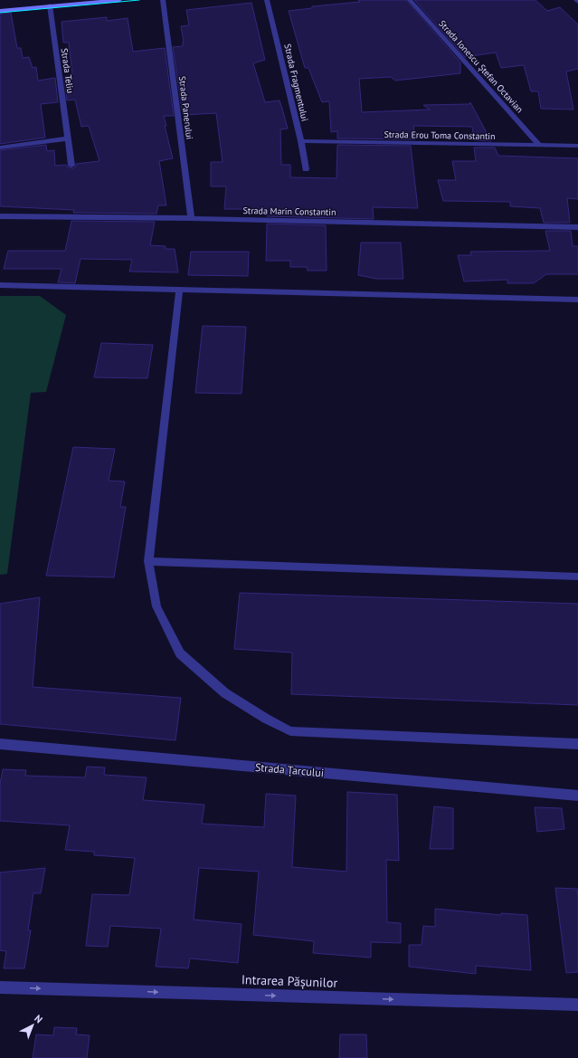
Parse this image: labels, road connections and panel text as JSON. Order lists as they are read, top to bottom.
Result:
{
  "streets": {
    "street": [
      "Strada Ionescu Ștefan Octavian",
      "Strada Teliu",
      "Strada Fragmentului",
      "Strada Panerului",
      "Strada Erou Toma Constantin",
      "Strada Marin Constantin",
      "Strada Țarcului",
      "Intrarea Pășunilor"
    ]
  },
  "crossings": [
    ["Strada Ionescu Ștefan Octavian", "Strada Erou Toma Constantin"],
    ["Strada Fragmentului", "Strada Erou Toma Constantin"],
    ["Strada Panerului", "Strada Marin Constantin"]
  ],
  "one_way": ["Intrarea Pășunilor"],
  "north": "top right"
}
